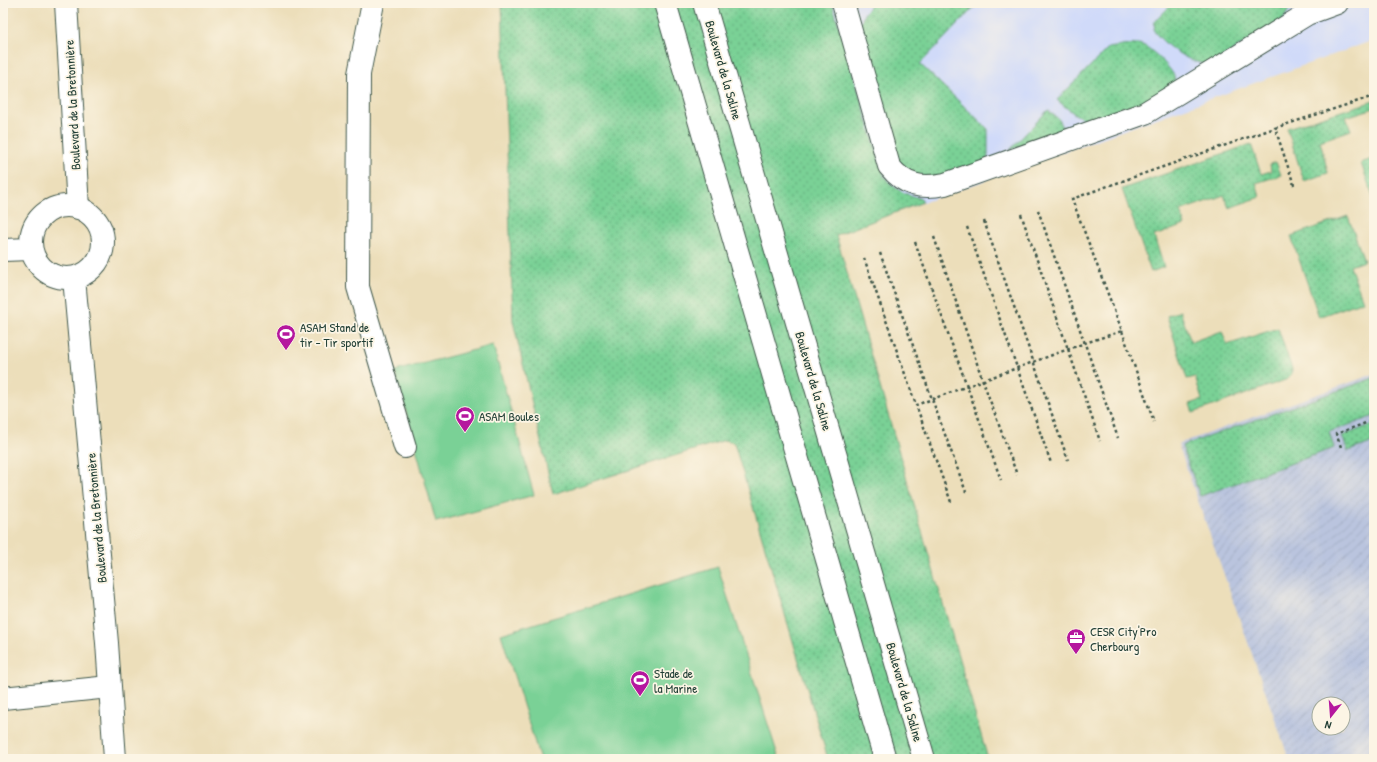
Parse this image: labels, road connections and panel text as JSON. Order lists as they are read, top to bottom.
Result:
{
  "streets": {
    "main road": ["Boulevard de la Saline", "Boulevard de la Bretonnière"]
  },
  "places": {
    "sports": ["ASAM Stand de tir - Tir sportif", "ASAM Boules", "Stade de la Marine"],
    "office": ["CESR City'Pro Cherbourg"]
  },
  "north": "bottom"
}
